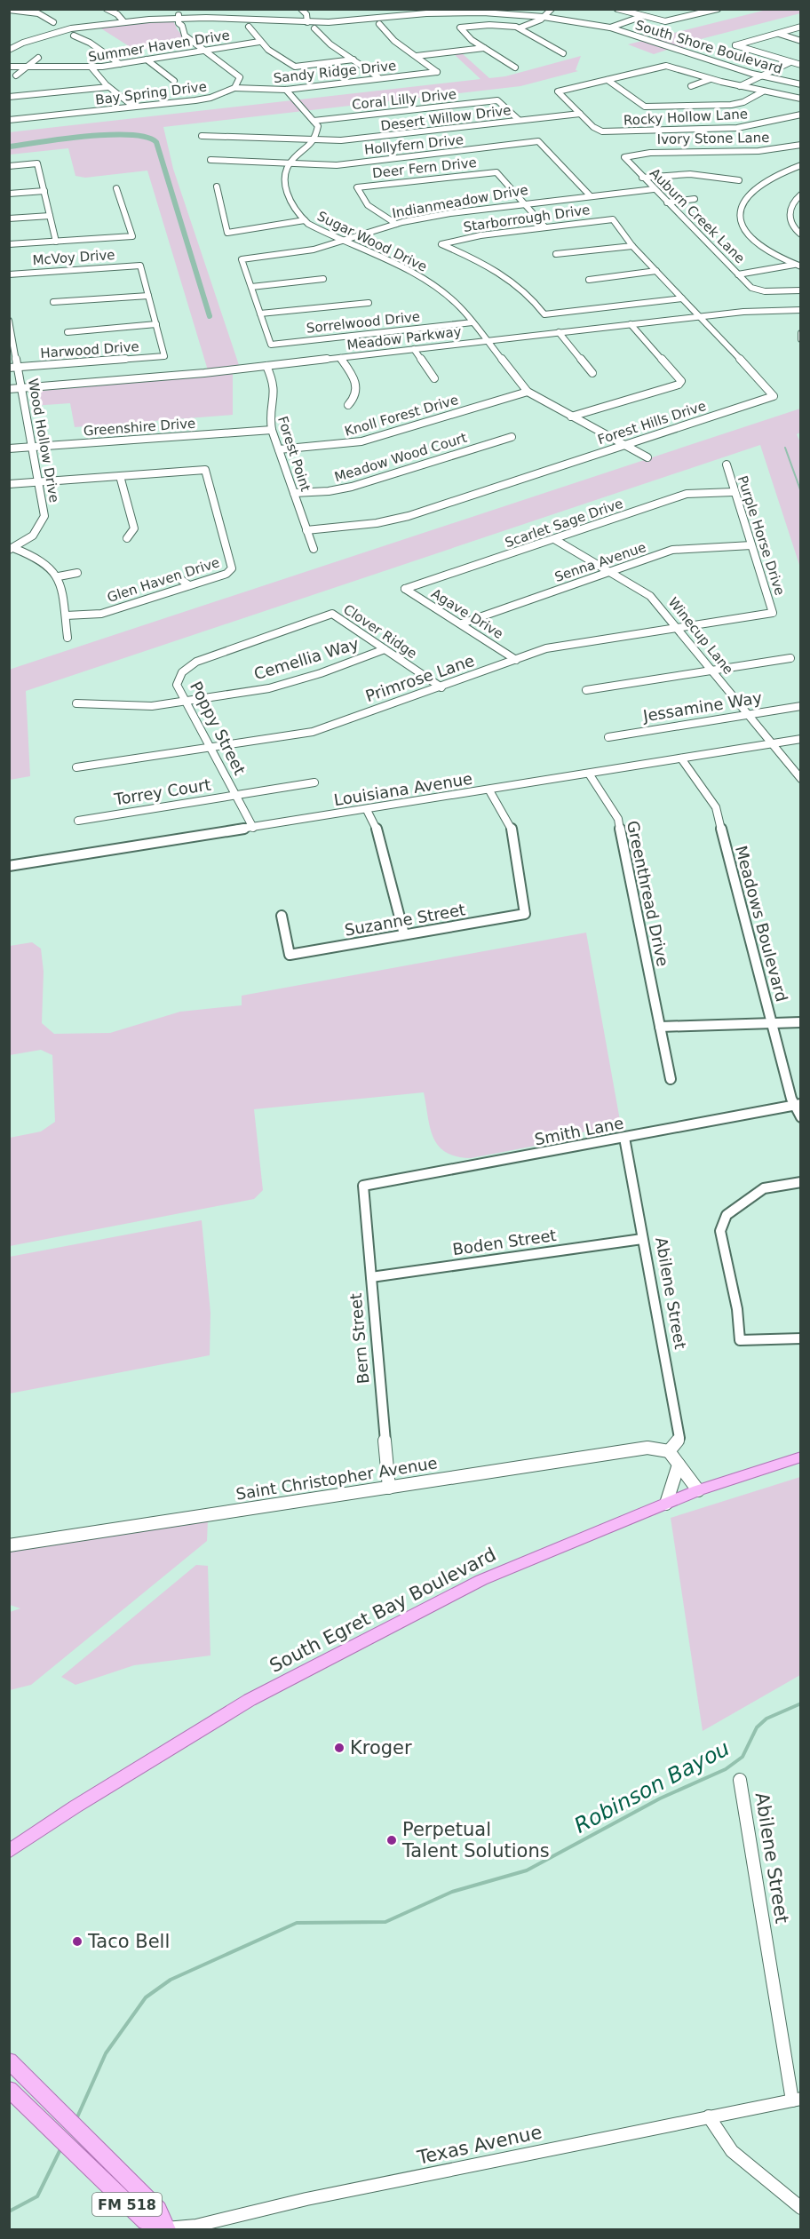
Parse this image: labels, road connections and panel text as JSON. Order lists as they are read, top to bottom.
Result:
{
  "streets": {
    "main road": ["South Egret Bay Boulevard", "FM 518"],
    "street": [
      "Summer Haven Drive",
      "South Shore Boulevard",
      "Sandy Ridge Drive",
      "Bay Spring Drive",
      "Coral Lilly Drive",
      "Rocky Hollow Lane",
      "Desert Willow Drive",
      "Ivory Stone Lane",
      "Hollyfern Drive",
      "Deer Fern Drive",
      "Indianmeadow Drive",
      "Auburn Creek Lane",
      "Starborrough Drive",
      "Sugar Wood Drive",
      "McVoy Drive",
      "Sorrelwood Drive",
      "Meadow Parkway",
      "Harwood Drive",
      "Knoll Forest Drive",
      "Forest Hills Drive",
      "Greenshire Drive",
      "Wood Hollow Drive",
      "Forest Point",
      "Meadow Wood Court",
      "Scarlet Sage Drive",
      "Purple Horse Drive",
      "Senna Avenue",
      "Glen Haven Drive",
      "Agave Drive",
      "Clover Ridge",
      "Winecup Lane",
      "Cemellia Way",
      "Primrose Lane",
      "Jessamine Way",
      "Poppy Street",
      "Louisiana Avenue",
      "Torrey Court",
      "Greenthread Drive",
      "Suzanne Street",
      "Meadows Boulevard",
      "Smith Lane",
      "Boden Street",
      "Abilene Street",
      "Bern Street",
      "Saint Christopher Avenue",
      "Texas Avenue"
    ]
  },
  "crossings": [
    ["Summer Haven Drive", "Bay Spring Drive"],
    ["South Shore Boulevard", "Bay Spring Drive"],
    ["Sandy Ridge Drive", "Bay Spring Drive"],
    ["Coral Lilly Drive", "Desert Willow Drive"],
    ["Rocky Hollow Lane", "Desert Willow Drive"],
    ["Ivory Stone Lane", "Auburn Creek Lane"],
    ["Hollyfern Drive", "Indianmeadow Drive"],
    ["Hollyfern Drive", "Sugar Wood Drive"],
    ["Deer Fern Drive", "Indianmeadow Drive"],
    ["Indianmeadow Drive", "Auburn Creek Lane"],
    ["Indianmeadow Drive", "Sugar Wood Drive"],
    ["Starborrough Drive", "Forest Hills Drive"],
    ["Sugar Wood Drive", "Sorrelwood Drive"],
    ["Sugar Wood Drive", "Meadow Parkway"],
    ["Sugar Wood Drive", "Knoll Forest Drive"],
    ["Sugar Wood Drive", "Forest Hills Drive"],
    ["Meadow Parkway", "Forest Hills Drive"],
    ["Meadow Parkway", "Wood Hollow Drive"],
    ["Meadow Parkway", "Forest Point"],
    ["Harwood Drive", "Wood Hollow Drive"],
    ["Knoll Forest Drive", "Forest Point"],
    ["Forest Hills Drive", "Forest Point"],
    ["Greenshire Drive", "Wood Hollow Drive"],
    ["Greenshire Drive", "Forest Point"],
    ["Forest Point", "Meadow Wood Court"],
    ["Scarlet Sage Drive", "Purple Horse Drive"],
    ["Scarlet Sage Drive", "Agave Drive"],
    ["Scarlet Sage Drive", "Winecup Lane"],
    ["Purple Horse Drive", "Senna Avenue"],
    ["Purple Horse Drive", "Primrose Lane"],
    ["Senna Avenue", "Agave Drive"],
    ["Senna Avenue", "Winecup Lane"],
    ["Agave Drive", "Primrose Lane"],
    ["Clover Ridge", "Cemellia Way"],
    ["Clover Ridge", "Primrose Lane"],
    ["Clover Ridge", "Poppy Street"],
    ["Winecup Lane", "Primrose Lane"],
    ["Winecup Lane", "Jessamine Way"],
    ["Winecup Lane", "Louisiana Avenue"],
    ["Cemellia Way", "Poppy Street"],
    ["Primrose Lane", "Poppy Street"],
    ["Poppy Street", "Louisiana Avenue"],
    ["Poppy Street", "Torrey Court"],
    ["Louisiana Avenue", "Greenthread Drive"],
    ["Louisiana Avenue", "Suzanne Street"],
    ["Louisiana Avenue", "Meadows Boulevard"],
    ["Meadows Boulevard", "Smith Lane"],
    ["Smith Lane", "Abilene Street"],
    ["Smith Lane", "Bern Street"],
    ["Boden Street", "Abilene Street"],
    ["Boden Street", "Bern Street"],
    ["Abilene Street", "Saint Christopher Avenue"],
    ["Abilene Street", "Texas Avenue"],
    ["Bern Street", "Saint Christopher Avenue"],
    ["Texas Avenue", "FM 518"]
  ],
  "water": ["Robinson Bayou"],
  "places": ["Kroger", "Perpetual Talent Solutions", "Taco Bell"]
}
